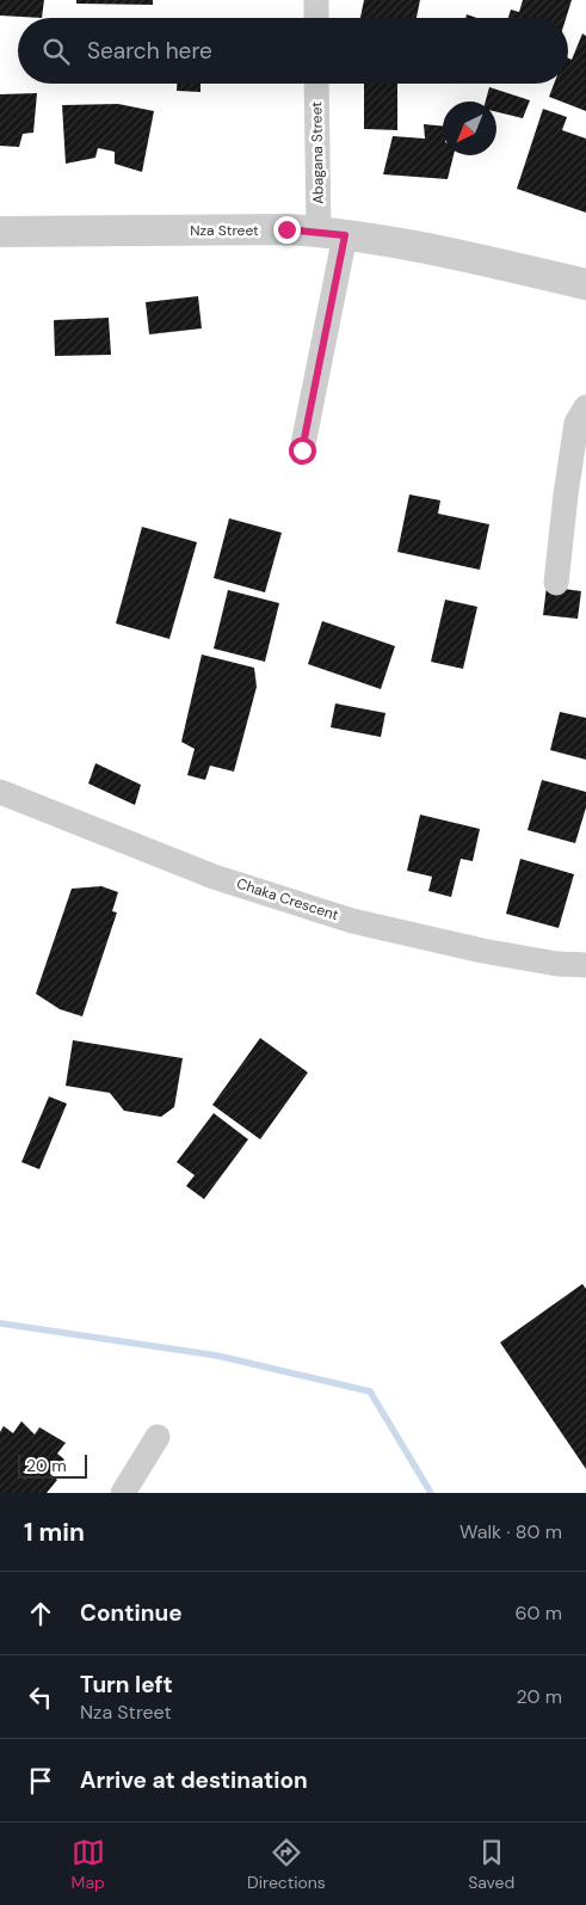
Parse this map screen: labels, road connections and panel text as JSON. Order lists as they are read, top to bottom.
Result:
{
  "streets": {
    "street": ["Abagana Street", "Nza Street", "Chaka Crescent"]
  },
  "crossings": [
    ["Abagana Street", "Nza Street"]
  ],
  "scale_bar": "20 m",
  "north": "bottom left",
  "page": {
    "search": "Search here",
    "scale": "20 m",
    "heading": ["1 min", "Walk · 80 m"],
    "list": [
      ["Continue", "60 m"],
      ["Turn left", "Nza Street", "20 m"],
      "Arrive at destination"
    ],
    "nav": ["Map", "Directions", "Saved"]
  }
}
